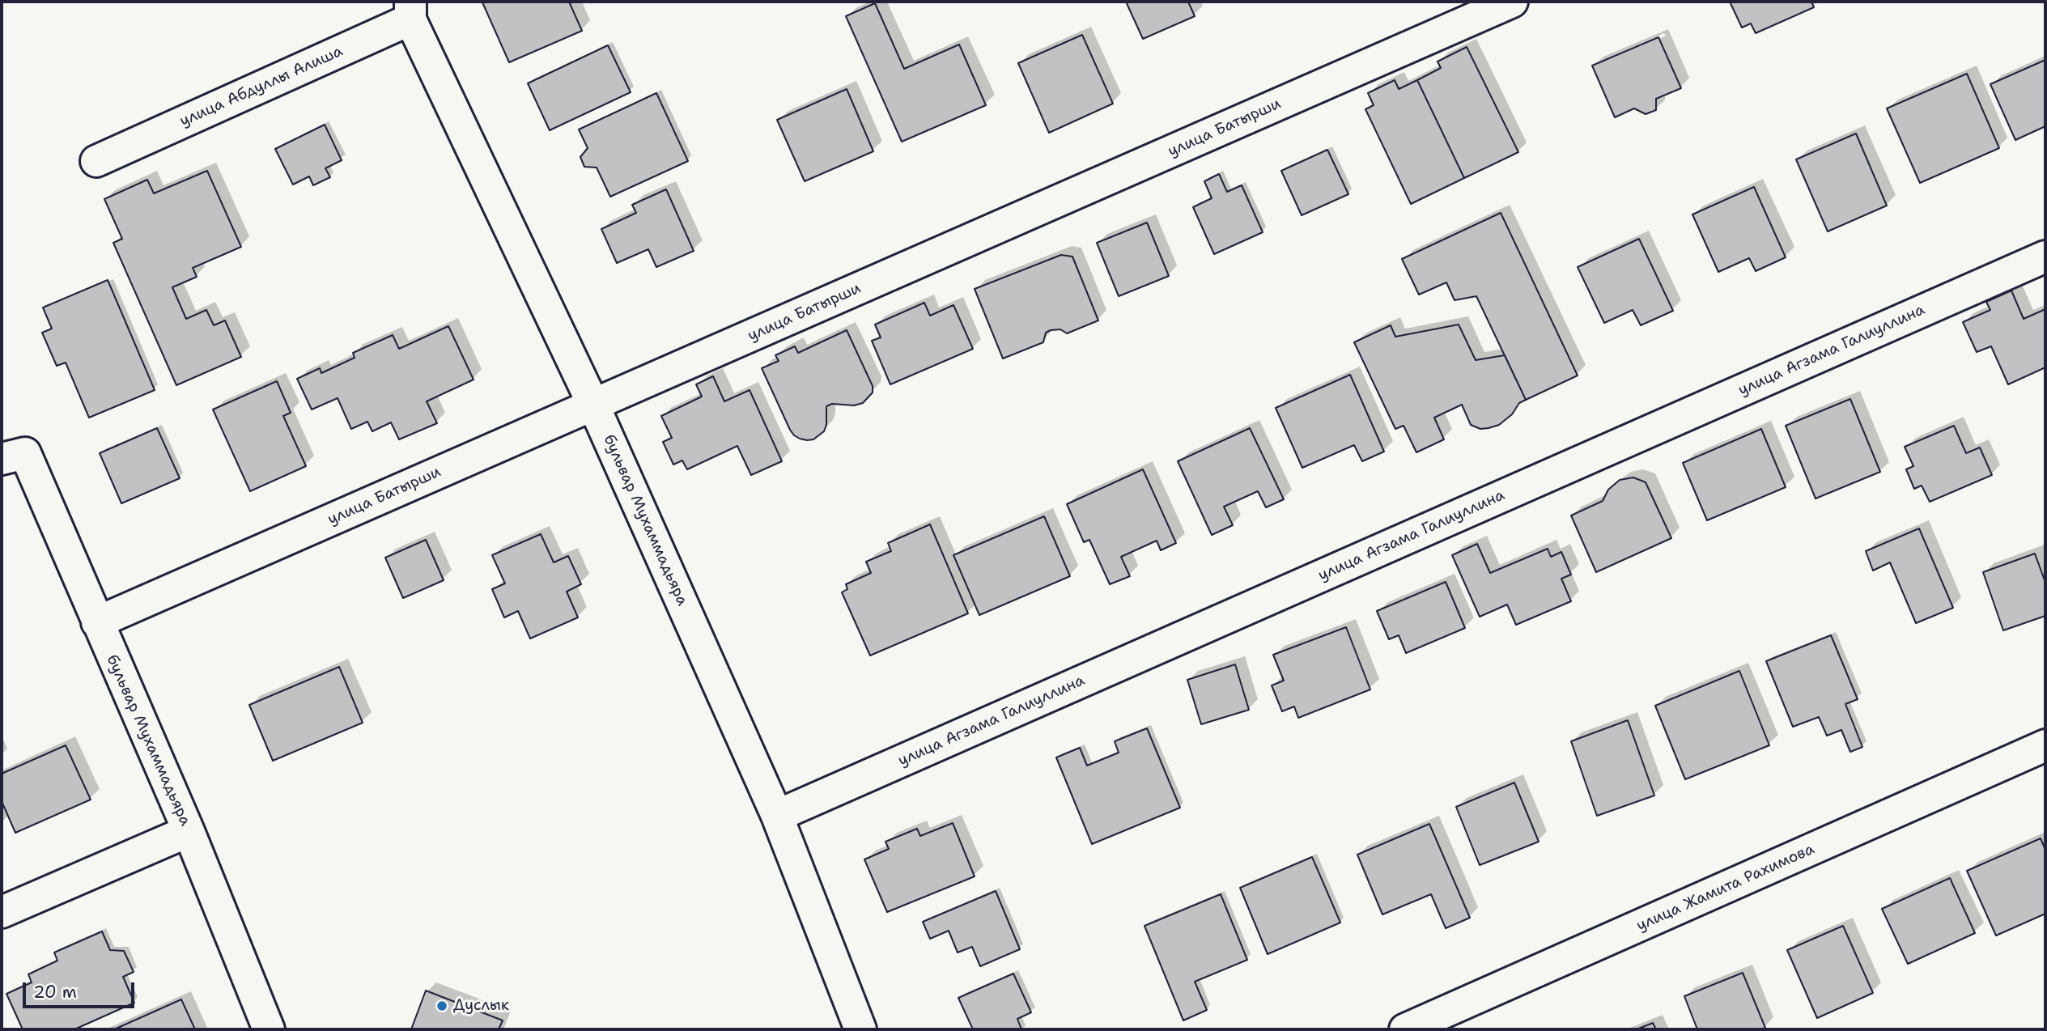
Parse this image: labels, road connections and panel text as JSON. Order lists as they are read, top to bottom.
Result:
{
  "streets": {
    "street": [
      "улица Абдуллы Алиша",
      "улица Батырши",
      "улица Агзама Галиуллина",
      "бульвар Мухаммадьяра",
      "улица Жамита Рахимова"
    ]
  },
  "crossings": [
    ["улица Абдуллы Алиша", "бульвар Мухаммадьяра"],
    ["улица Батырши", "бульвар Мухаммадьяра"],
    ["улица Агзама Галиуллина", "бульвар Мухаммадьяра"]
  ],
  "places": ["Дуслык"],
  "scale_bar": "20 m"
}
